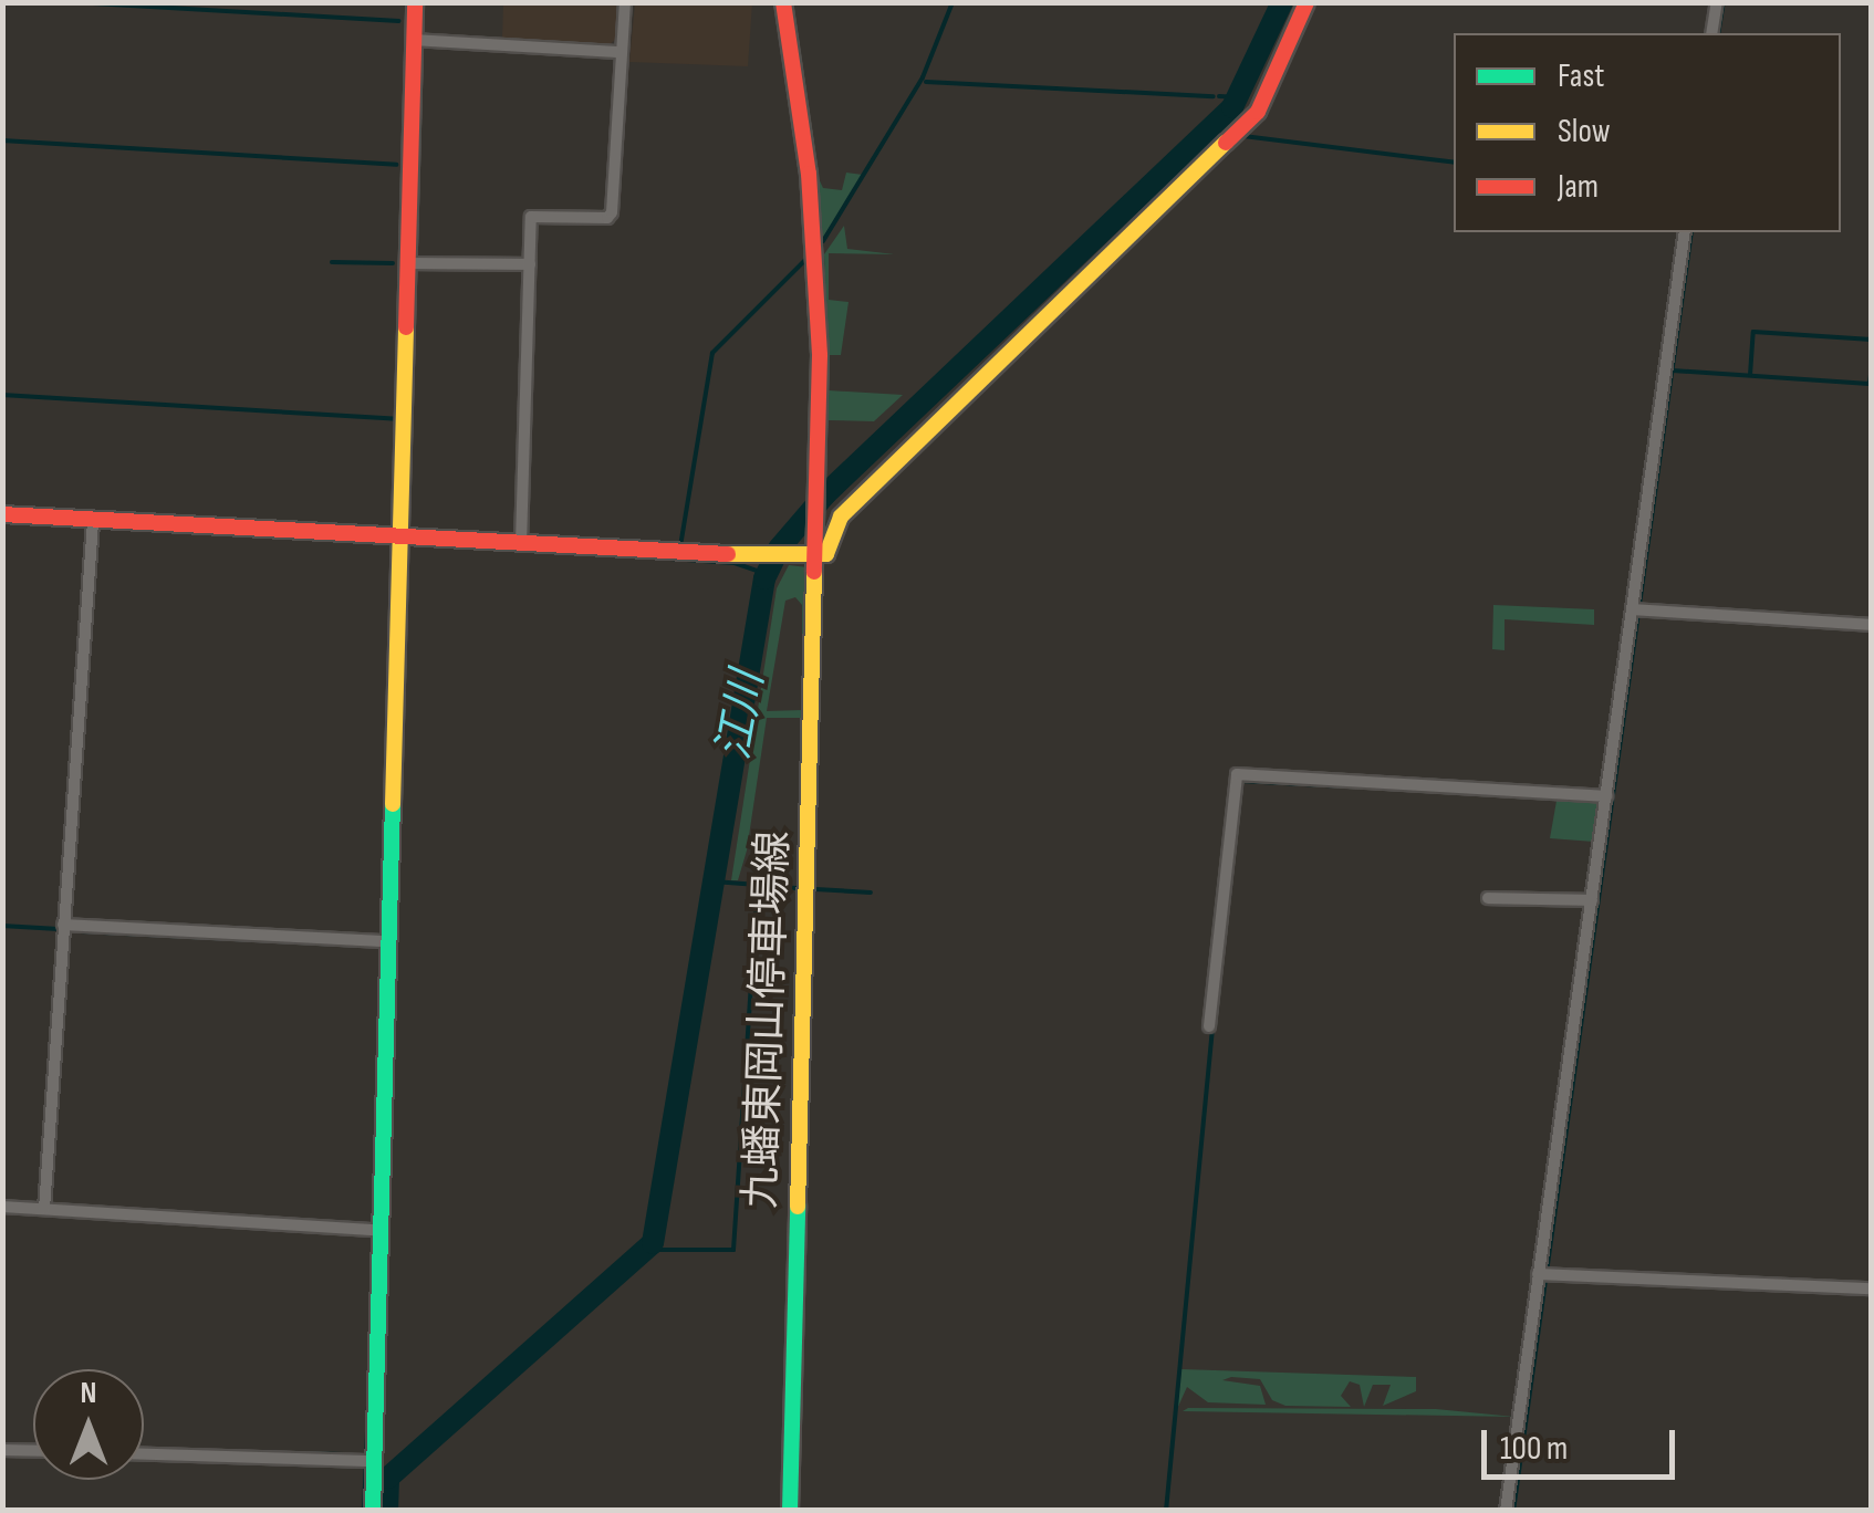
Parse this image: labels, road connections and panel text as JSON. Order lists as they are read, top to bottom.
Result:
{
  "streets": {
    "street": ["九蟠東岡山停車場線"]
  },
  "water": ["江川"],
  "legend": ["Fast", "Slow", "Jam"],
  "scale_bar": "100 m",
  "north": "top"
}
